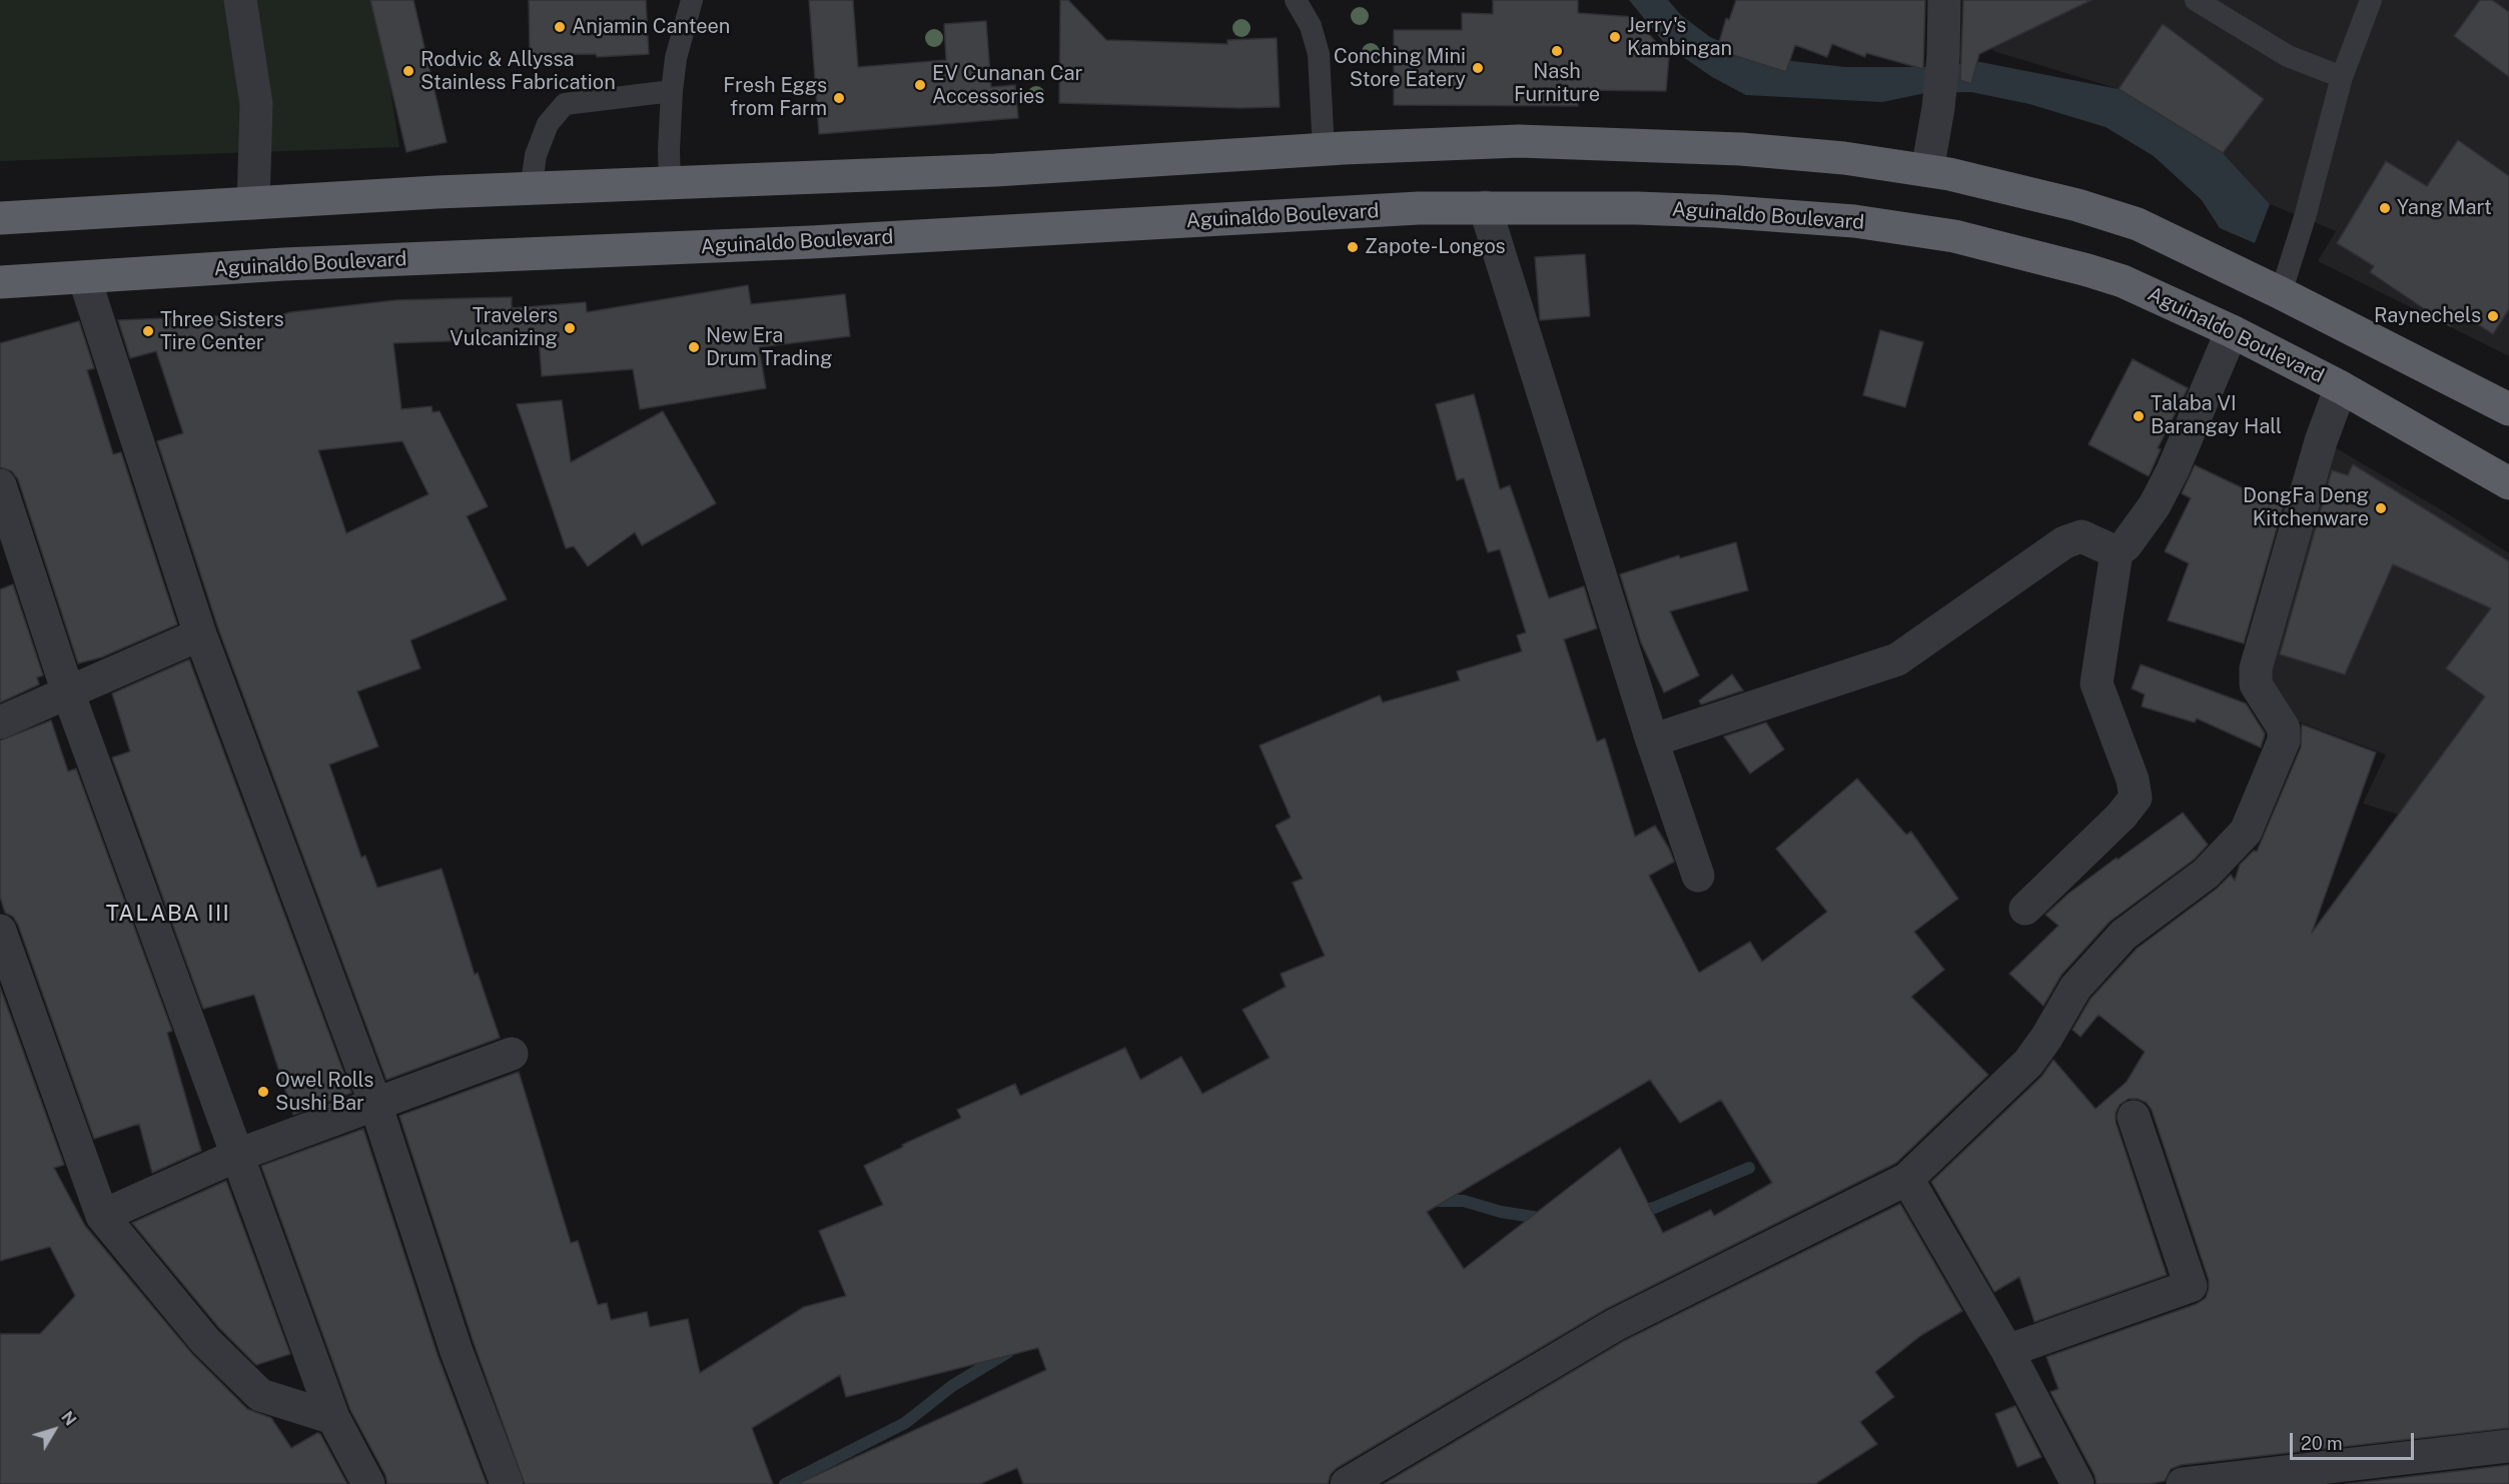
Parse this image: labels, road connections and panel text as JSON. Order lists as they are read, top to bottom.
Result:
{
  "streets": {
    "highway": ["Aguinaldo Boulevard"]
  },
  "districts": ["TALABA III"],
  "places": [
    "Anjamin Canteen",
    "Jerry's Kambingan",
    "Nash Furniture",
    "Conching Mini Store Eatery",
    "Rodvic & Allyssa Stainless Fabrication",
    "EV Cunanan Car Accessories",
    "Fresh Eggs from Farm",
    "Yang Mart",
    "Zapote-Longos",
    "Raynechels",
    "Travelers Vulcanizing",
    "Three Sisters Tire Center",
    "New Era Drum Trading",
    "Talaba VI Barangay Hall",
    "DongFa Deng Kitchenware",
    "Owel Rolls Sushi Bar"
  ],
  "scale_bar": "20 m",
  "north": "top right"
}
